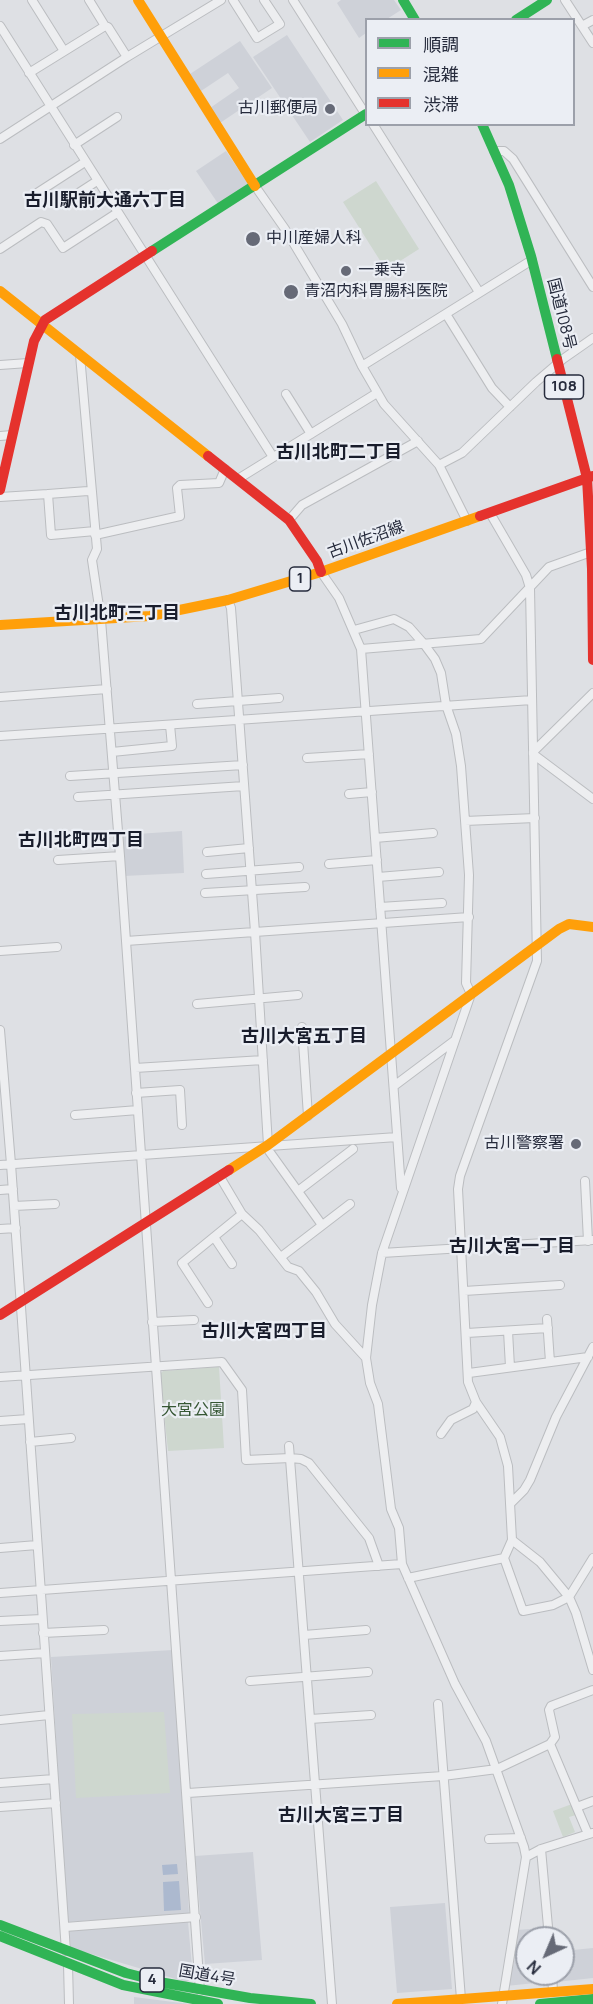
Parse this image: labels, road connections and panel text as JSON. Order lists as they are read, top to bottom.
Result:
{
  "streets": {
    "main road": [
      "国道108号",
      "108",
      "古川佐沼線",
      "1",
      "国道4号",
      "4"
    ]
  },
  "crossings": [
    ["国道108号", "古川佐沼線"]
  ],
  "districts": [
    "古川駅前大通六丁目",
    "古川北町二丁目",
    "古川北町三丁目",
    "古川北町四丁目",
    "古川大宮五丁目",
    "古川大宮一丁目",
    "古川大宮四丁目",
    "古川大宮三丁目"
  ],
  "parks": ["大宮公園"],
  "places": [
    "古川郵便局",
    "中川産婦人科",
    "一乗寺",
    "青沼内科胃腸科医院",
    "古川警察署"
  ],
  "legend": ["順調", "混雑", "渋滞"],
  "north": "bottom left"
}
